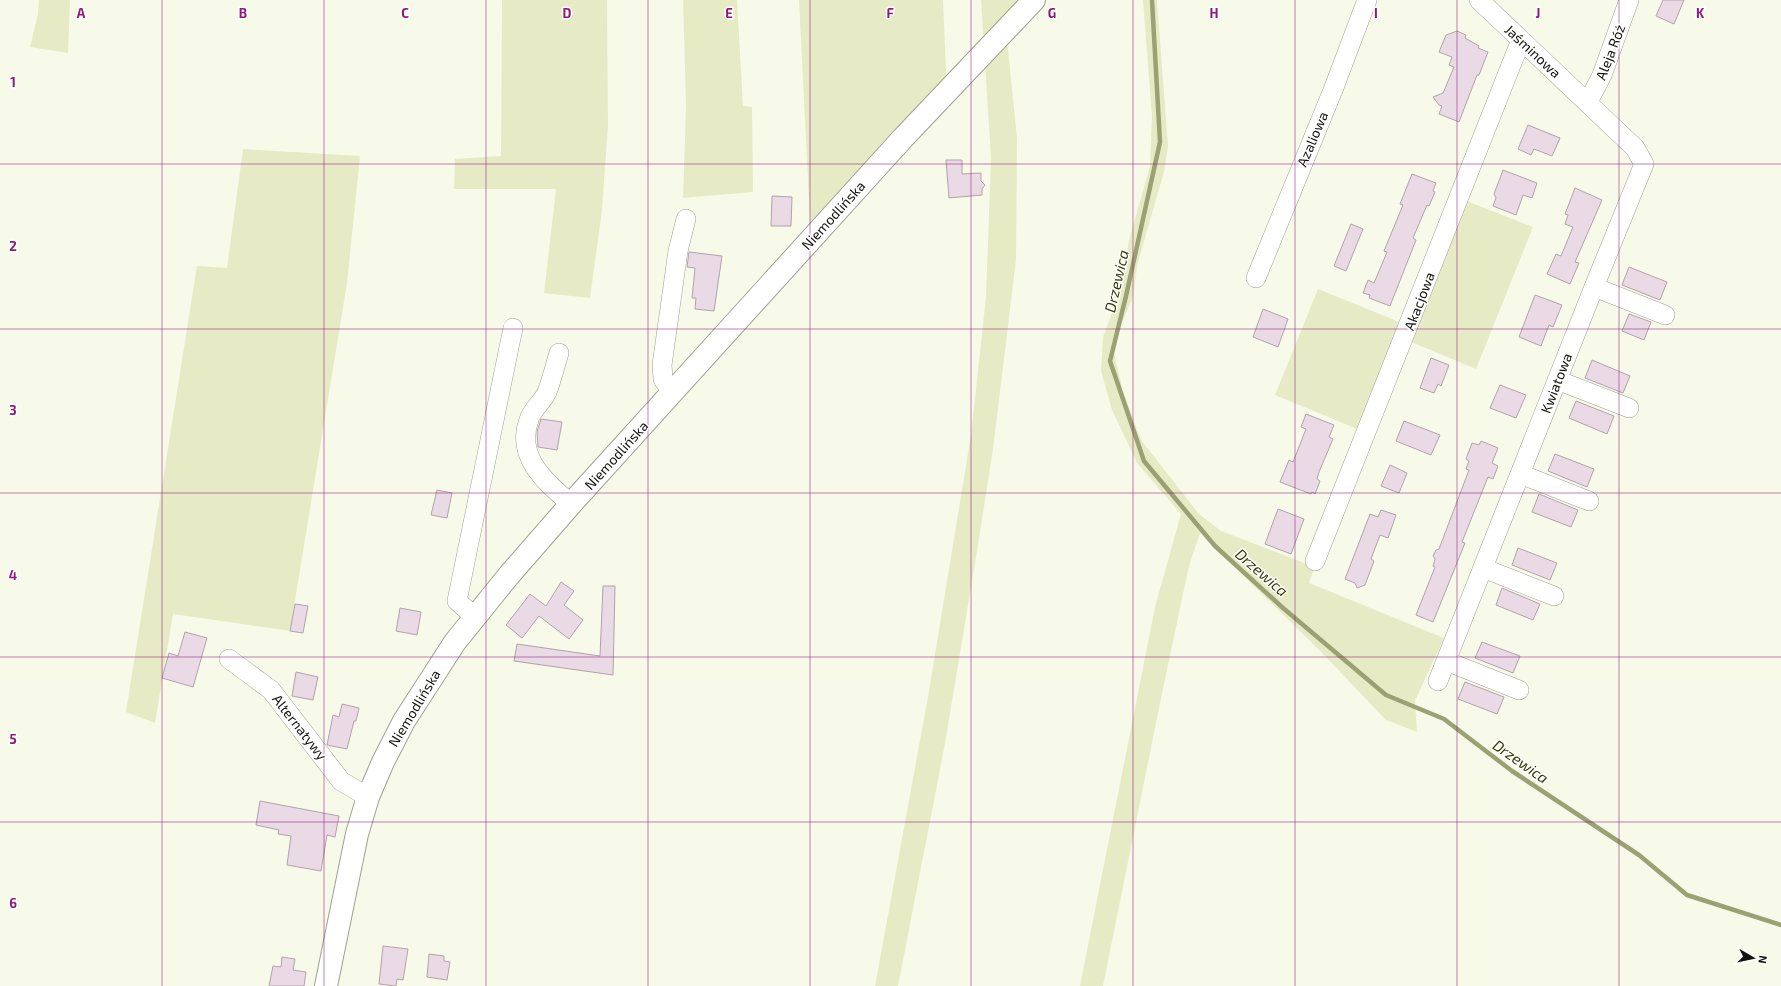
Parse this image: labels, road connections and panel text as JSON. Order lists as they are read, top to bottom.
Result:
{
  "streets": {
    "main road": ["Niemodlińska"],
    "street": [
      "Jaśminowa",
      "Aleja Róż",
      "Azaliowa",
      "Akacjowa",
      "Kwiatowa",
      "Alternatywy"
    ]
  },
  "crossings": [
    ["Jaśminowa", "Aleja Róż"],
    ["Jaśminowa", "Akacjowa"],
    ["Jaśminowa", "Kwiatowa"],
    ["Aleja Róż", "Kwiatowa"],
    ["Niemodlińska", "Alternatywy"]
  ],
  "water": ["Drzewica"],
  "north": "right",
  "grid": {
    "columns": [
      "A",
      "B",
      "C",
      "D",
      "E",
      "F",
      "G",
      "H",
      "I",
      "J",
      "K"
    ],
    "rows": [
      "1",
      "2",
      "3",
      "4",
      "5",
      "6"
    ]
  }
}
